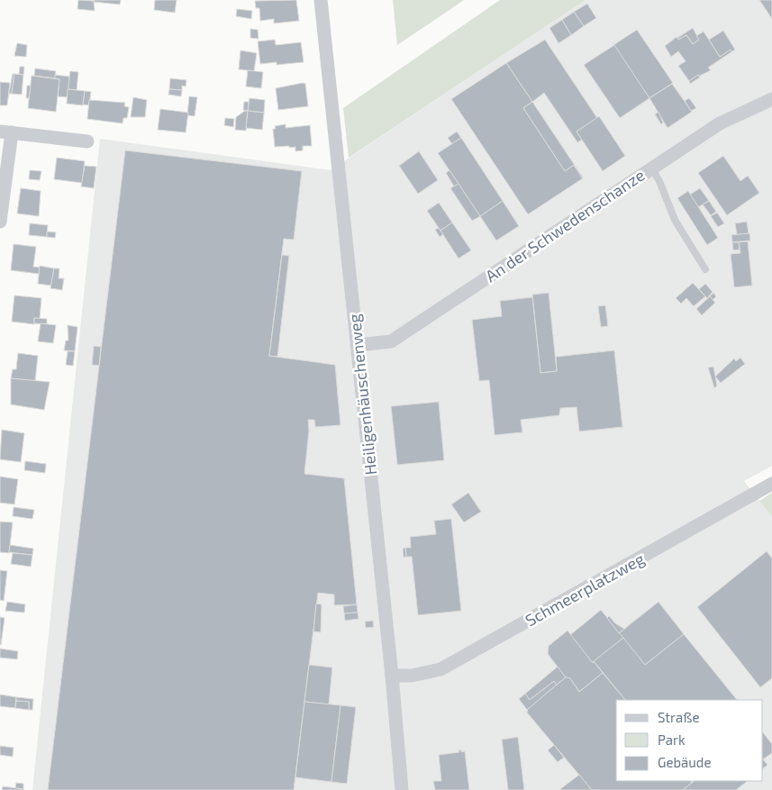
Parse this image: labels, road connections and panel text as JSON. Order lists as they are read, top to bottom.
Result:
{
  "streets": {
    "street": ["An der Schwedenschanze", "Heiligenhäuschenweg", "Schmeerplatzweg"]
  },
  "crossings": [
    ["An der Schwedenschanze", "Heiligenhäuschenweg"],
    ["Heiligenhäuschenweg", "Schmeerplatzweg"]
  ],
  "legend": ["Straße", "Park", "Gebäude"]
}
